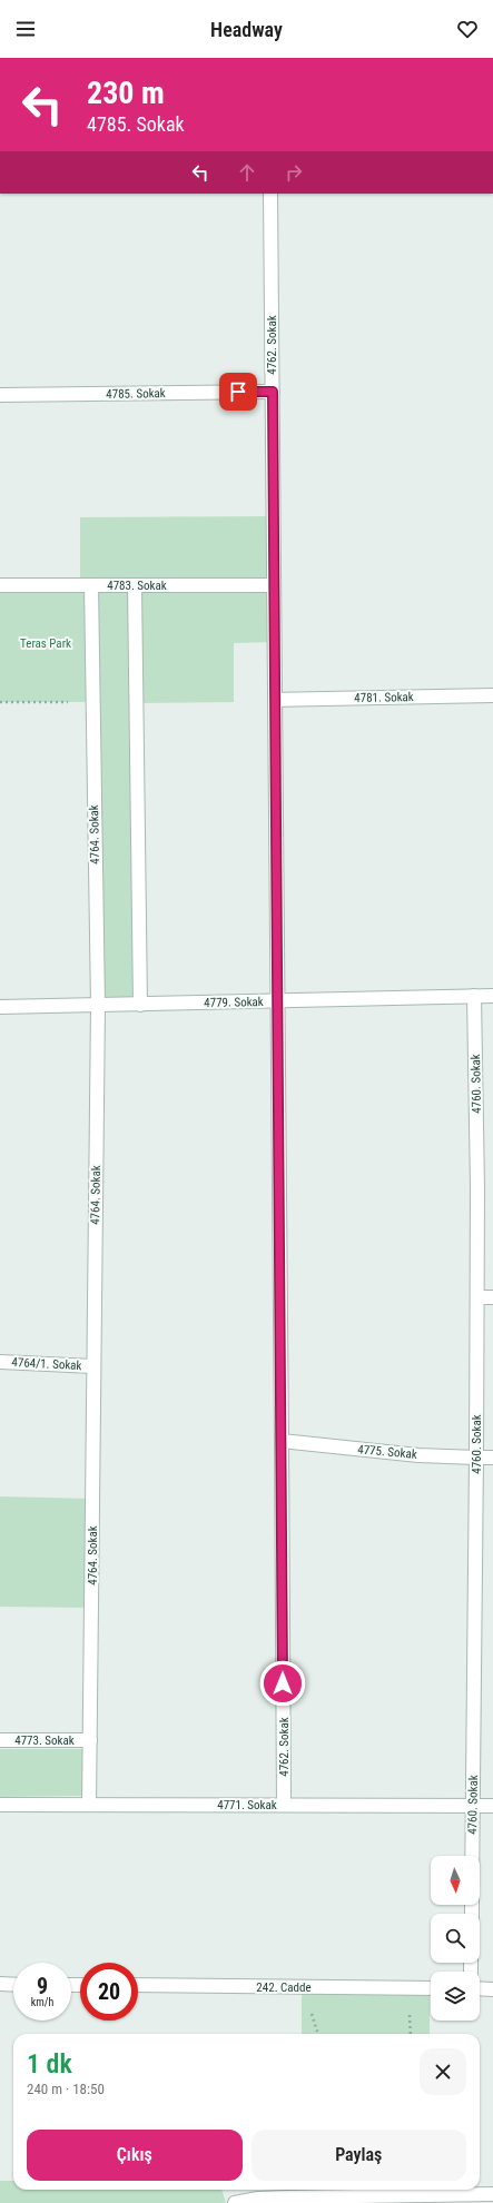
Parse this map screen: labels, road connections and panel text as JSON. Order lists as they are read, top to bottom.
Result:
{
  "streets": {
    "street": [
      "4762. Sokak",
      "4785. Sokak",
      "4783. Sokak",
      "4781. Sokak",
      "4764. Sokak",
      "4779. Sokak",
      "4760. Sokak",
      "4764/1. Sokak",
      "4775. Sokak",
      "4773. Sokak",
      "4771. Sokak",
      "242. Cadde"
    ]
  },
  "crossings": [
    ["4762. Sokak", "4785. Sokak"],
    ["4762. Sokak", "4783. Sokak"],
    ["4762. Sokak", "4781. Sokak"],
    ["4762. Sokak", "4779. Sokak"],
    ["4762. Sokak", "4775. Sokak"],
    ["4762. Sokak", "4771. Sokak"],
    ["4783. Sokak", "4764. Sokak"],
    ["4764. Sokak", "4779. Sokak"],
    ["4764. Sokak", "4764/1. Sokak"],
    ["4764. Sokak", "4773. Sokak"],
    ["4764. Sokak", "4771. Sokak"],
    ["4779. Sokak", "4760. Sokak"],
    ["4760. Sokak", "4775. Sokak"],
    ["4760. Sokak", "4771. Sokak"]
  ],
  "parks": ["Teras Park"],
  "north": "bottom",
  "page": {
    "header": "Headway",
    "turn": ["230 m", "4785. Sokak"],
    "speed": "9 km/h",
    "limit": "20",
    "heading": ["1 dk", "240 m · 18:50"],
    "buttons": ["Çıkış", "Paylaş"]
  }
}
